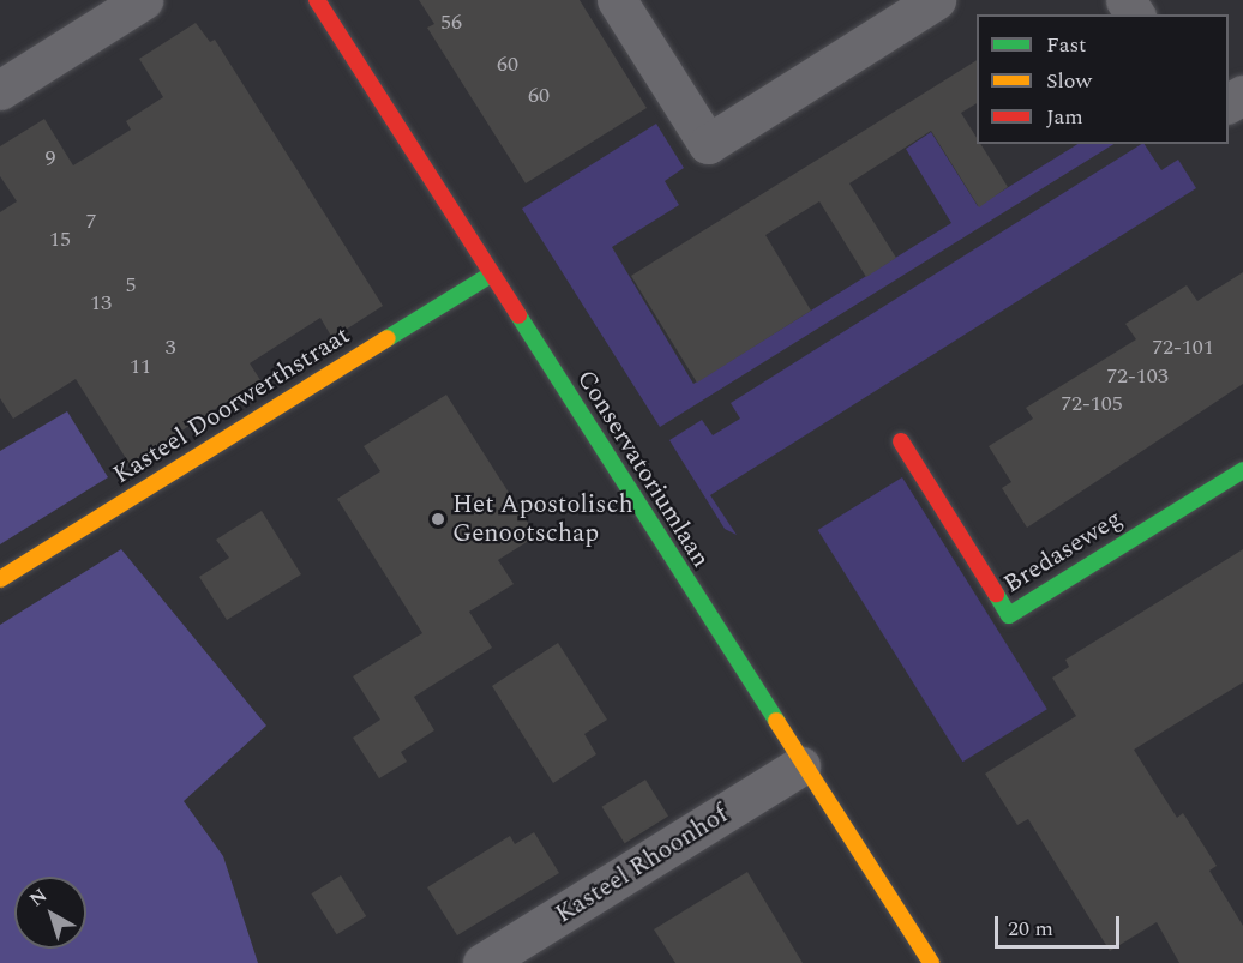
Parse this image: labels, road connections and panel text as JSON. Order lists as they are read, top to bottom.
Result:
{
  "streets": {
    "street": [
      "Kasteel Doorwerthstraat",
      "Conservatoriumlaan",
      "Bredaseweg",
      "Kasteel Rhoonhof"
    ]
  },
  "crossings": [
    ["Kasteel Doorwerthstraat", "Conservatoriumlaan"],
    ["Conservatoriumlaan", "Kasteel Rhoonhof"]
  ],
  "places": ["Het Apostolisch Genootschap"],
  "house_numbers": [
    "56",
    "60",
    "60",
    "9",
    "7",
    "15",
    "5",
    "13",
    "3",
    "72-101",
    "11",
    "72-103",
    "72-105"
  ],
  "legend": ["Fast", "Slow", "Jam"],
  "scale_bar": "20 m",
  "north": "top left"
}
